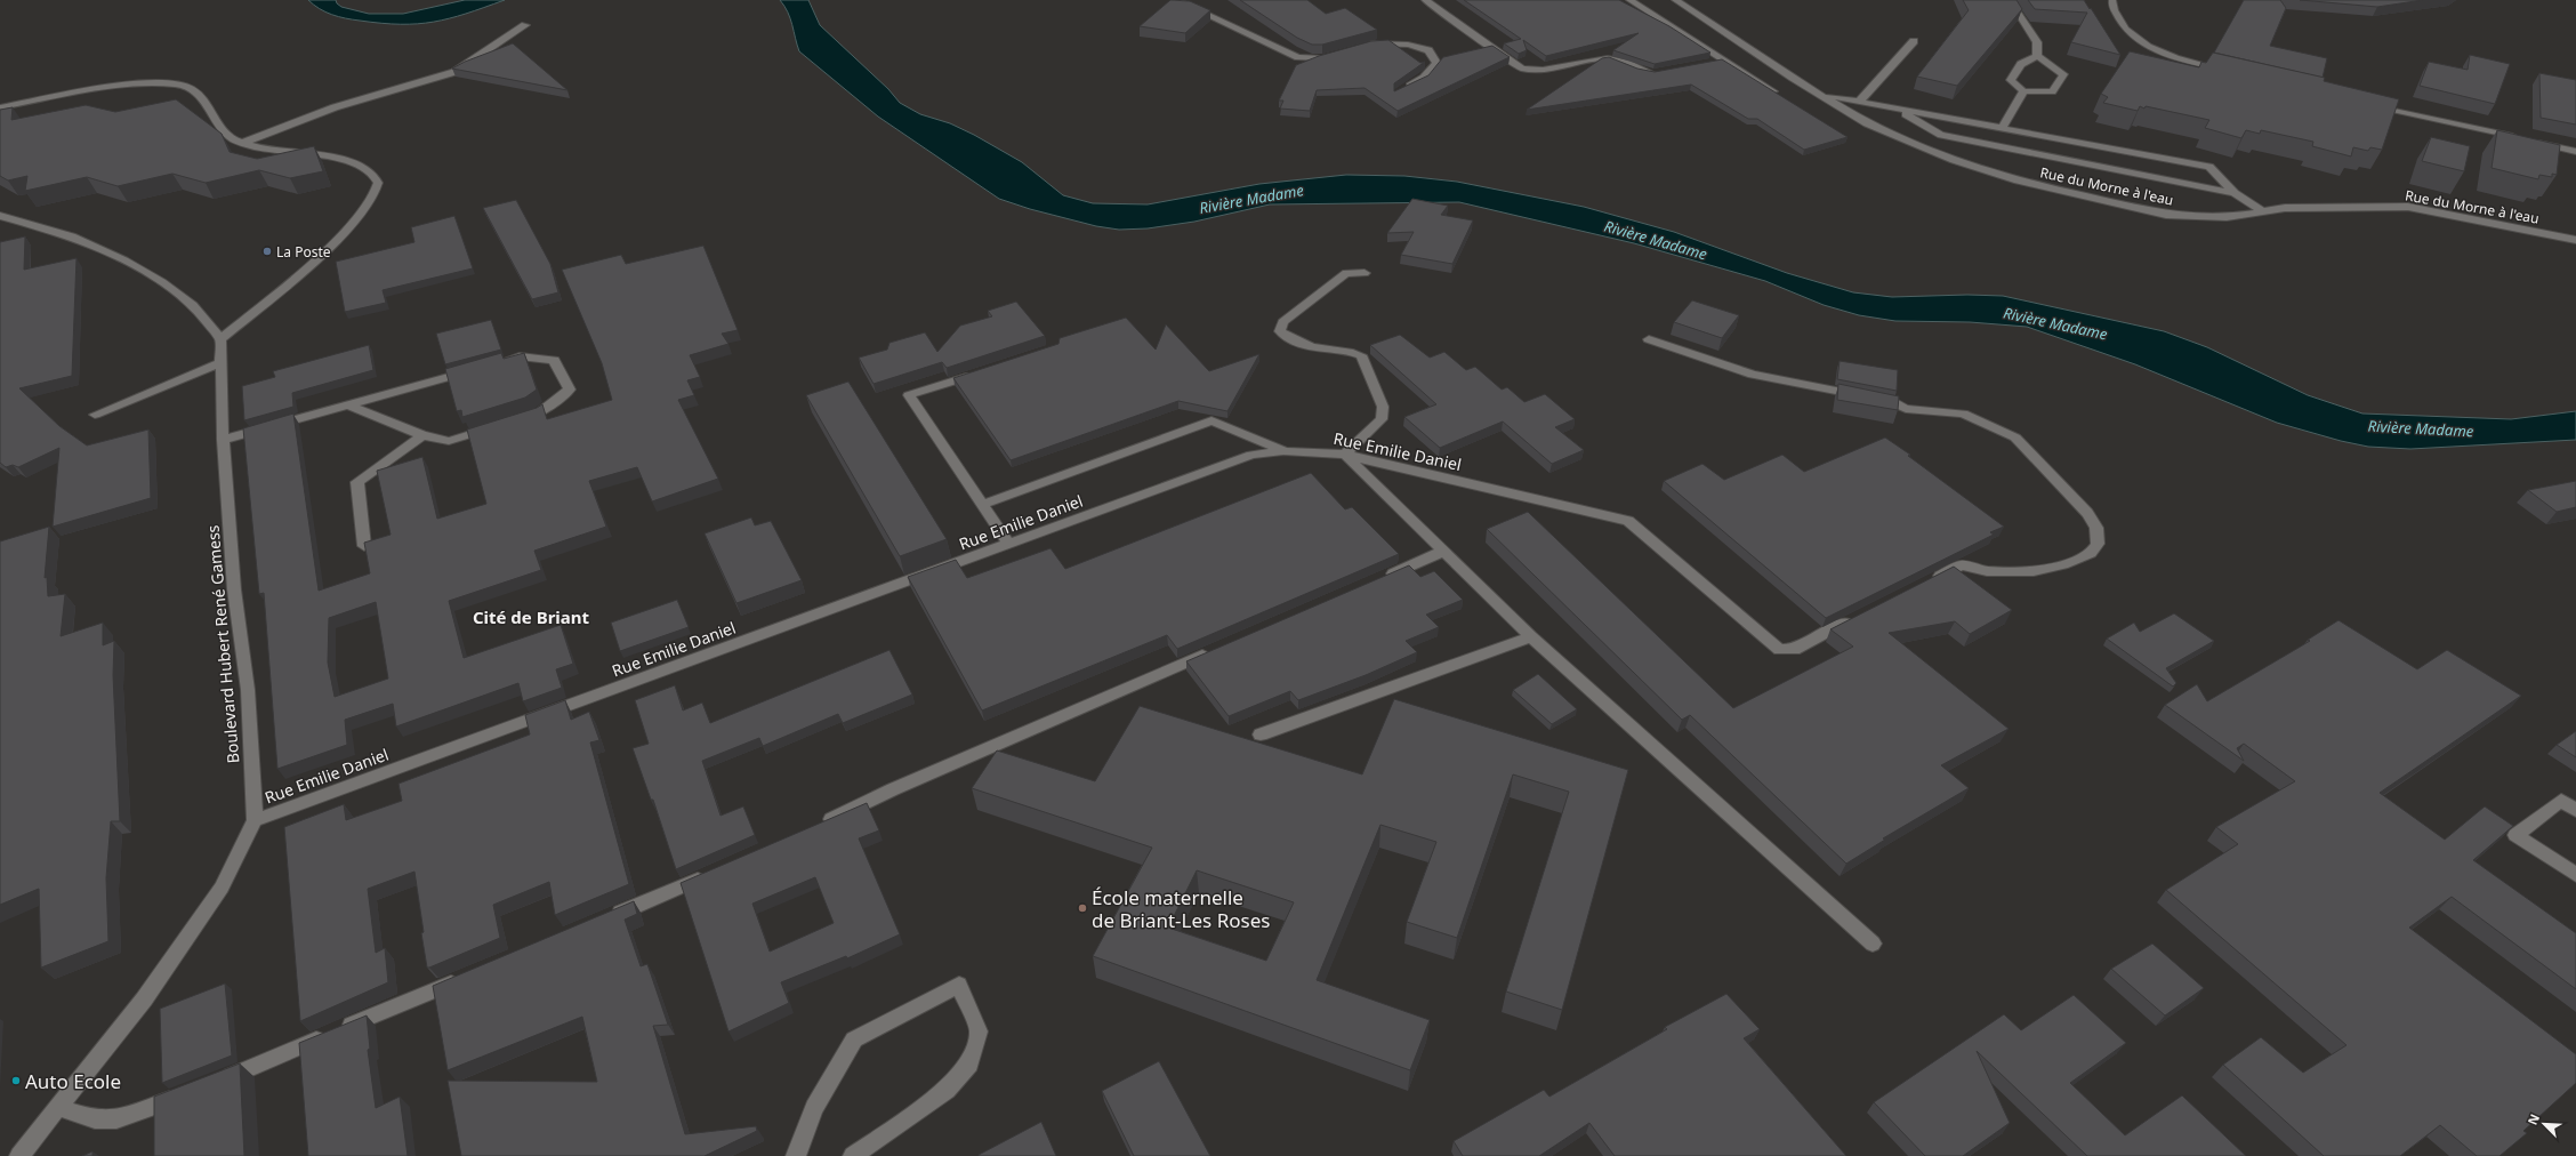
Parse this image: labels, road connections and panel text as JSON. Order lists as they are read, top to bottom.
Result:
{
  "streets": {
    "street": ["Rue du Morne à l'eau", "Rue Emilie Daniel", "Boulevard Hubert René Gamess"]
  },
  "crossings": [
    ["Rue Emilie Daniel", "Boulevard Hubert René Gamess"]
  ],
  "districts": ["Cité de Briant"],
  "water": ["Rivière Madame"],
  "places": ["La Poste", "École maternelle de Briant-Les Roses", "Auto Ecole"],
  "north": "top left"
}
